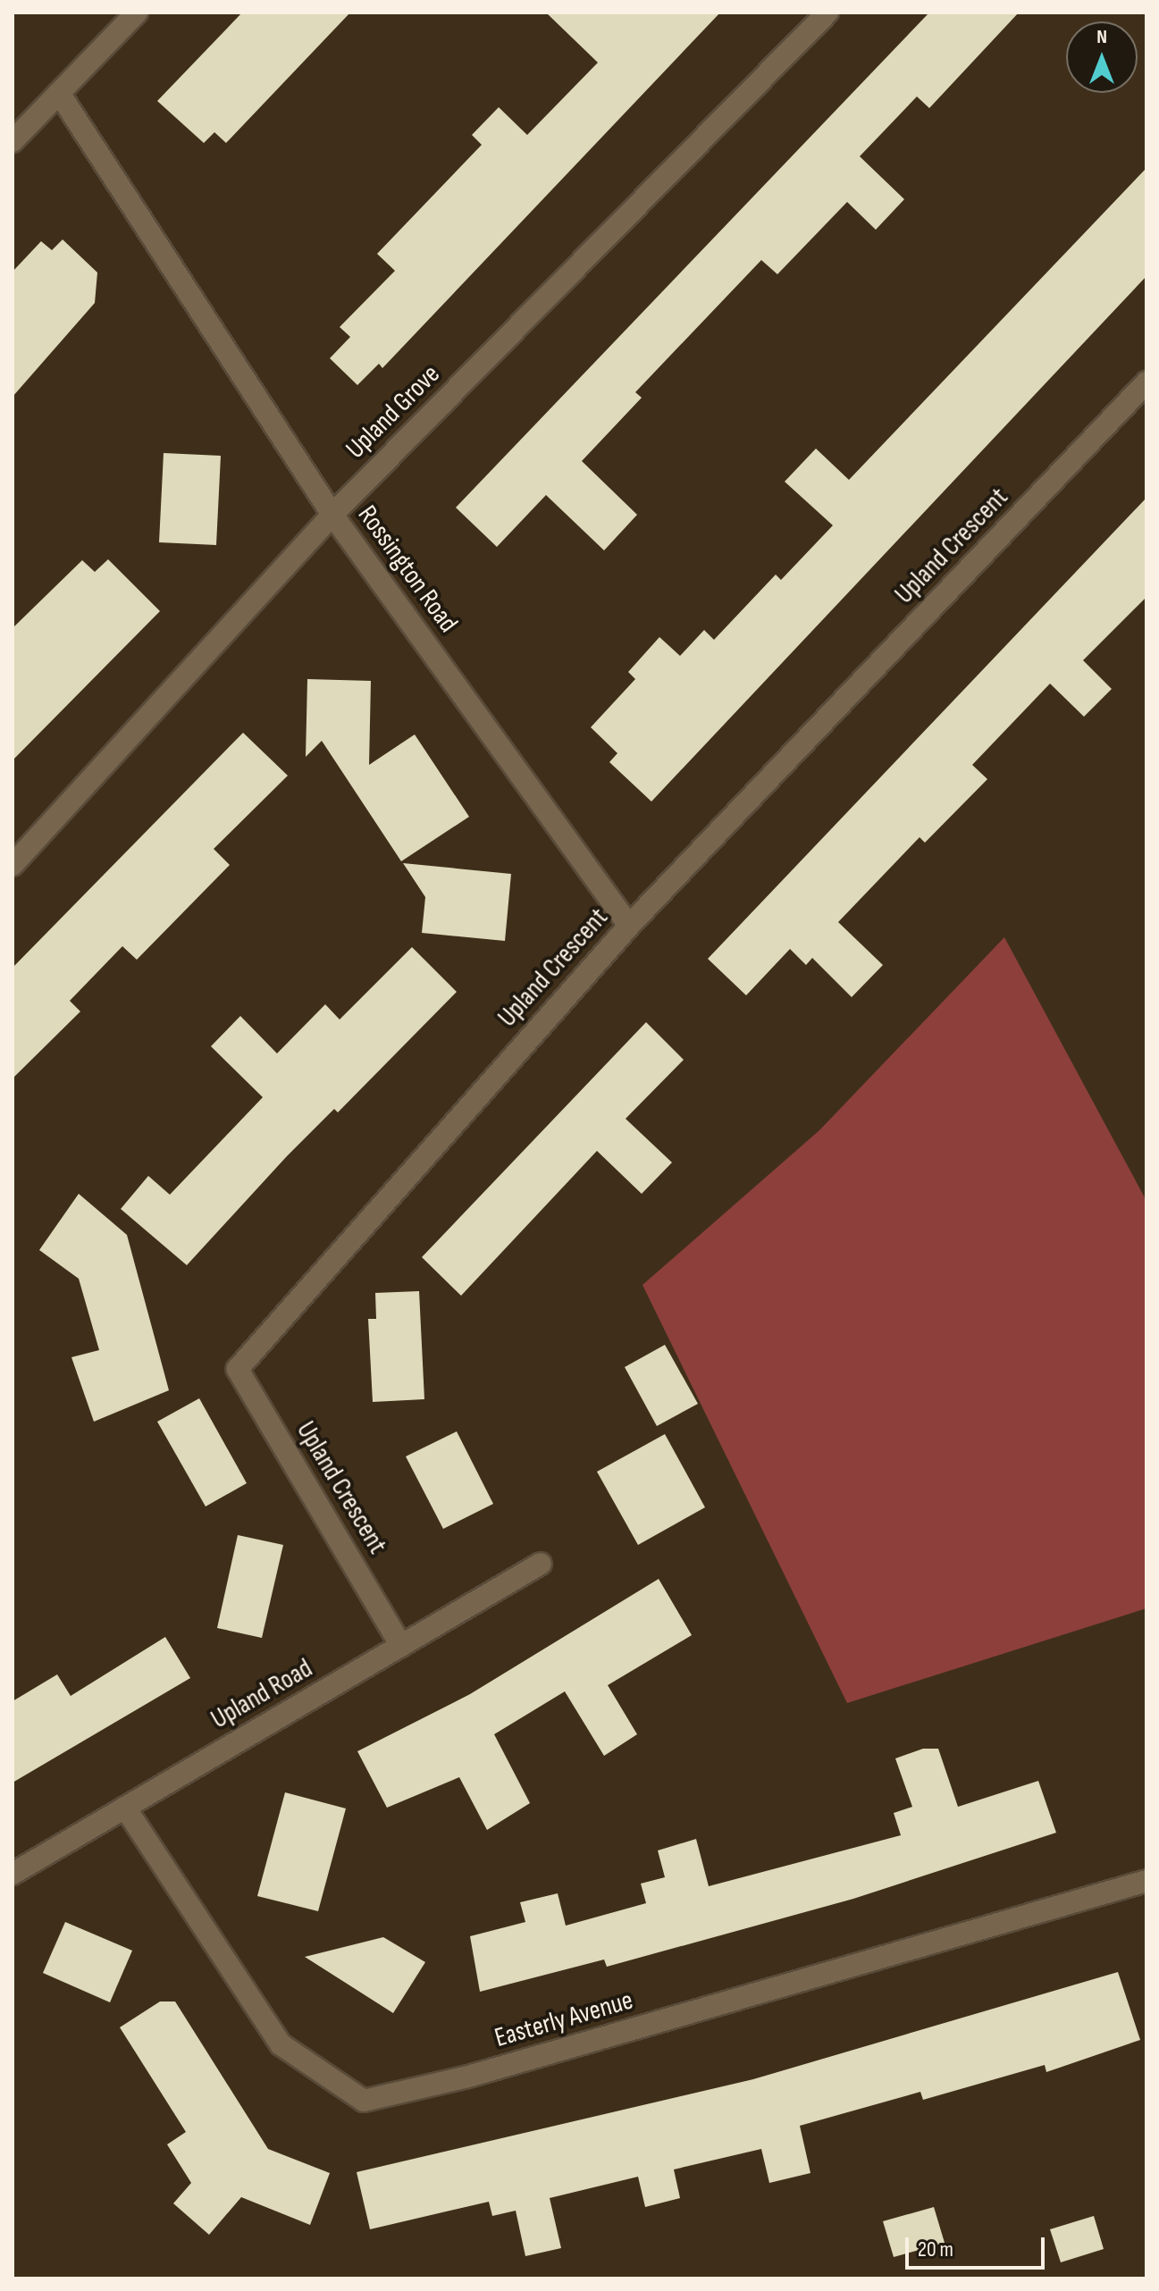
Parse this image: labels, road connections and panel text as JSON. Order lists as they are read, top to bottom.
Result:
{
  "streets": {
    "street": [
      "Upland Grove",
      "Upland Crescent",
      "Rossington Road",
      "Upland Road",
      "Easterly Avenue"
    ]
  },
  "crossings": [
    ["Upland Grove", "Rossington Road"],
    ["Upland Crescent", "Rossington Road"],
    ["Upland Crescent", "Upland Road"],
    ["Upland Road", "Easterly Avenue"]
  ],
  "scale_bar": "20 m",
  "north": "top"
}
